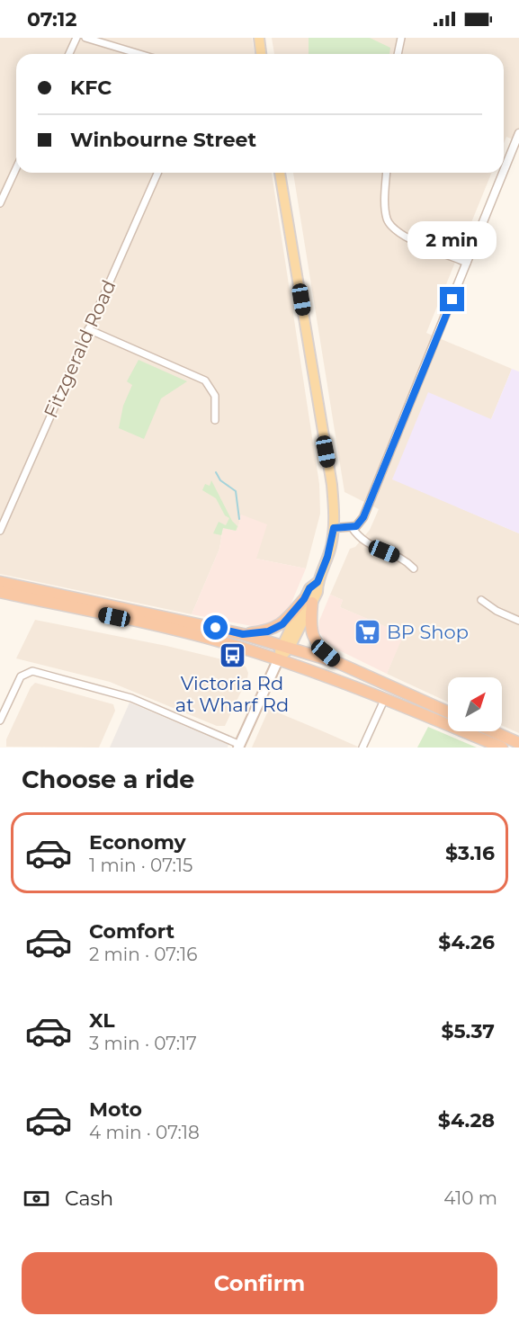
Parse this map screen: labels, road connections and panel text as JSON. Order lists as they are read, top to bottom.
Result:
{
  "streets": {
    "street": ["Fitzgerald Road"]
  },
  "places": {
    "supermarket": ["BP Shop"],
    "bus stop": ["Victoria Rd at Wharf Rd"]
  },
  "north": "top right",
  "page": {
    "status": "07:12",
    "banner": ["KFC", "Winbourne Street"],
    "bubble": "2 min",
    "heading": "Choose a ride",
    "list": [
      {
        "name": "Economy",
        "note": "1 min · 07:15",
        "value": "$3.16"
      },
      {
        "name": "Comfort",
        "note": "2 min · 07:16",
        "value": "$4.26"
      },
      {
        "name": "XL",
        "note": "3 min · 07:17",
        "value": "$5.37"
      },
      {
        "name": "Moto",
        "note": "4 min · 07:18",
        "value": "$4.28"
      }
    ],
    "pay": ["Cash", "410 m"],
    "buttons": "Confirm"
  }
}
